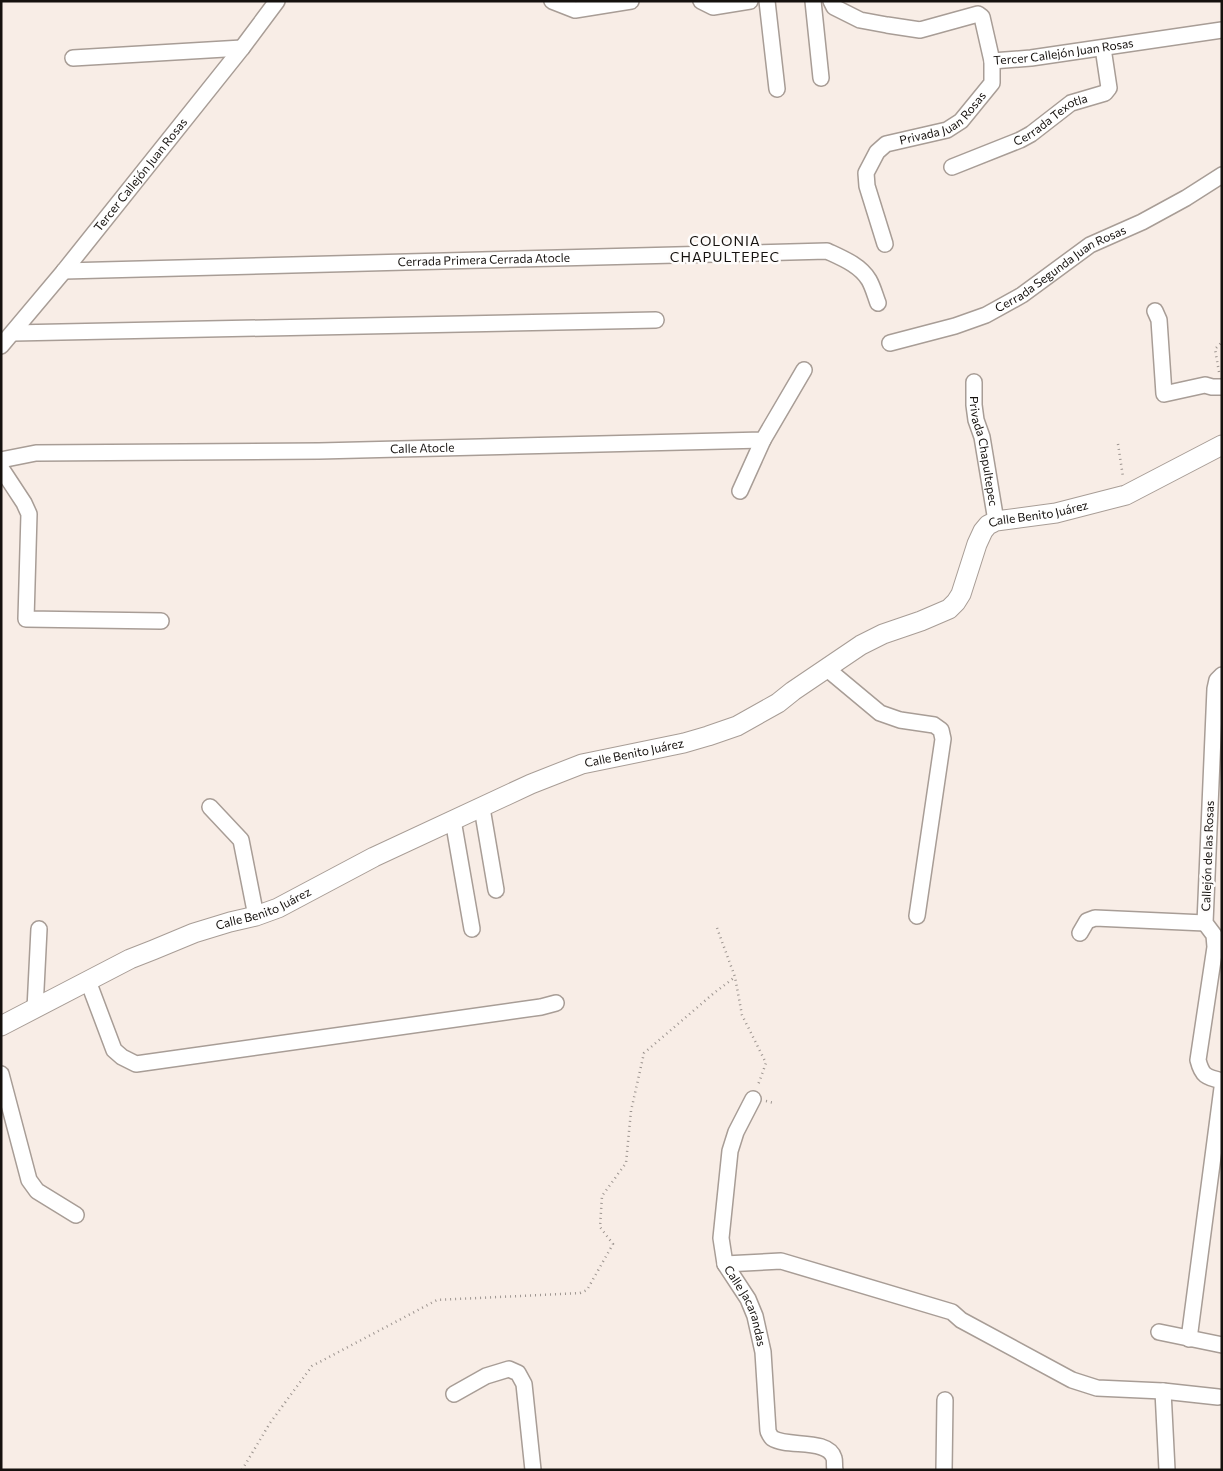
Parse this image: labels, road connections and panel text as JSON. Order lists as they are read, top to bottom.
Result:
{
  "streets": {
    "street": [
      "Tercer Callejón Juan Rosas",
      "Privada Juan Rosas",
      "Cerrada Texotla",
      "Cerrada Primera Cerrada Atocle",
      "Cerrada Segunda Juan Rosas",
      "Calle Atocle",
      "Privada Chapultepec",
      "Calle Benito Juárez",
      "Callejón de las Rosas",
      "Calle Jacarandas"
    ]
  },
  "crossings": [
    ["Tercer Callejón Juan Rosas", "Privada Juan Rosas"],
    ["Tercer Callejón Juan Rosas", "Cerrada Texotla"],
    ["Tercer Callejón Juan Rosas", "Cerrada Primera Cerrada Atocle"],
    ["Privada Chapultepec", "Calle Benito Juárez"]
  ],
  "districts": ["COLONIA CHAPULTEPEC"]
}
